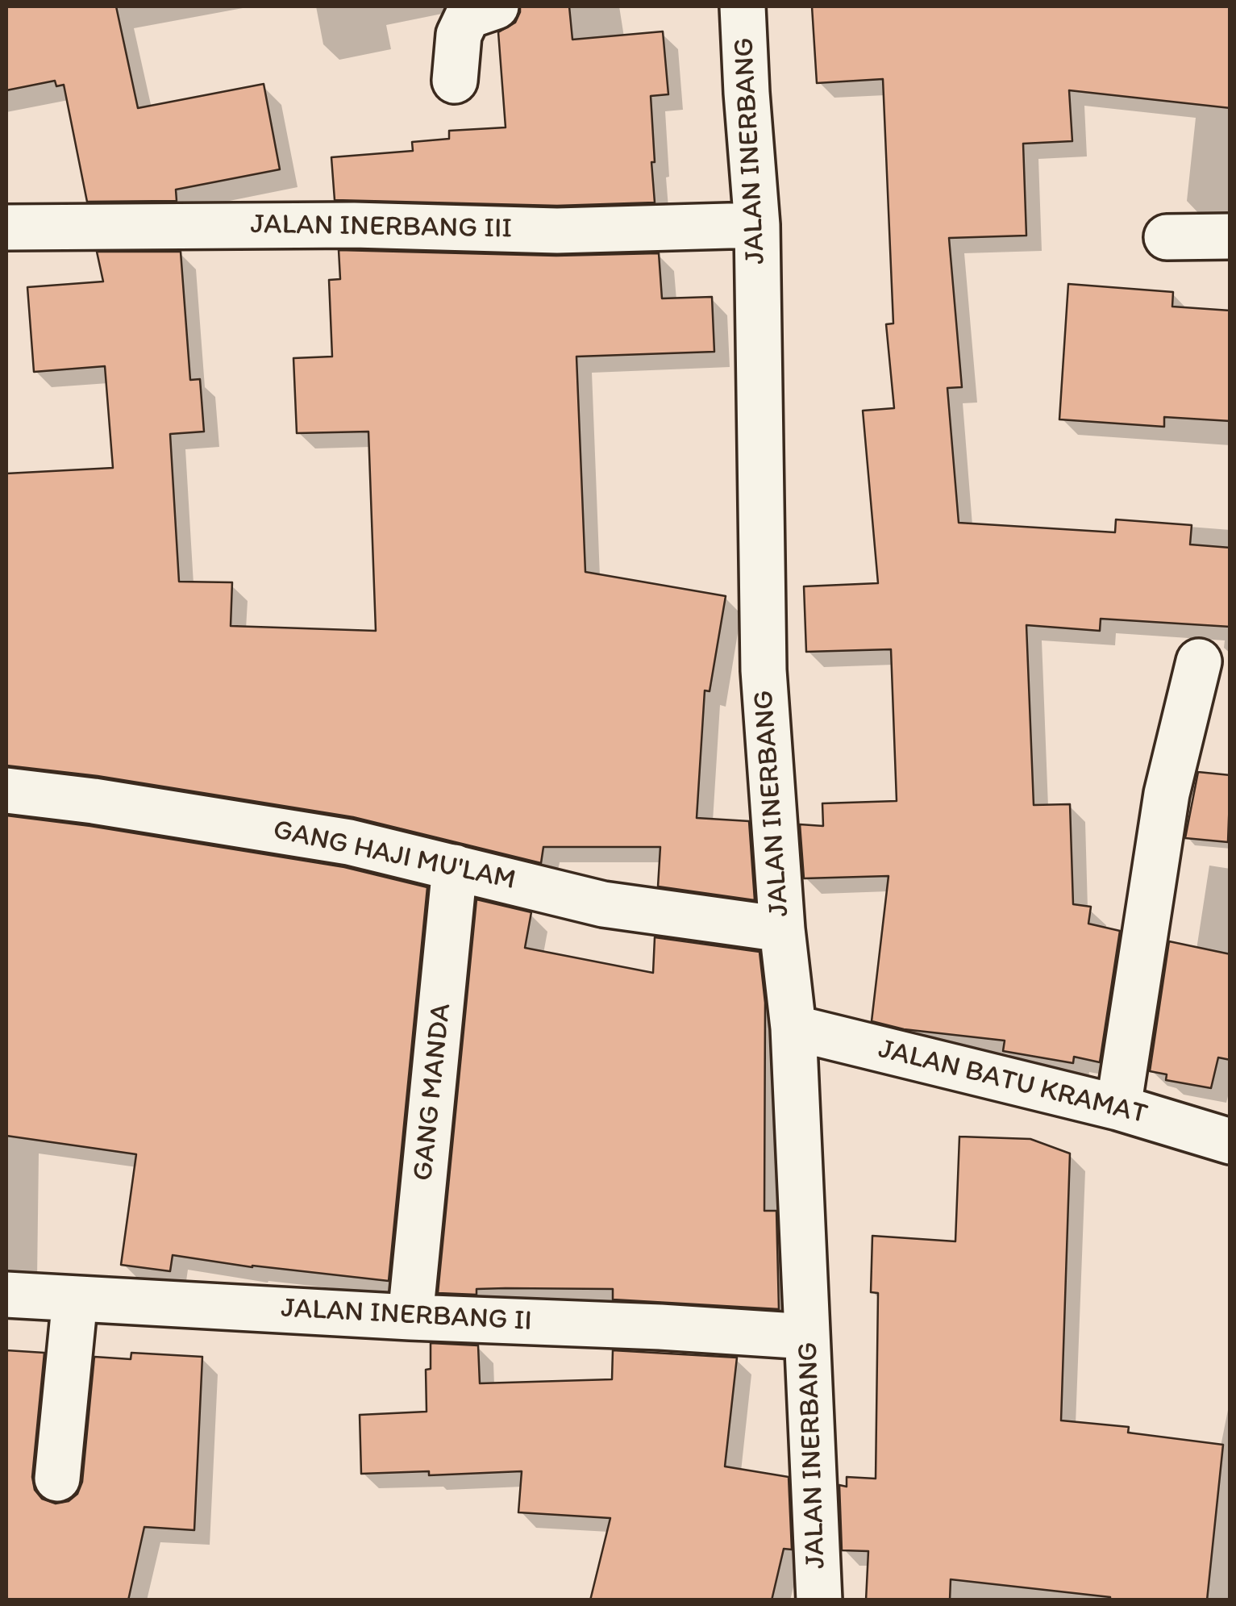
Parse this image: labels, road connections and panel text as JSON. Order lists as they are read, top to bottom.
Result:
{
  "streets": {
    "street": [
      "JALAN INERBANG",
      "JALAN INERBANG III",
      "GANG HAJI MU'LAM",
      "JALAN BATU KRAMAT",
      "GANG MANDA",
      "JALAN INERBANG II"
    ]
  },
  "crossings": [
    ["JALAN INERBANG", "JALAN INERBANG III"],
    ["JALAN INERBANG", "GANG HAJI MU'LAM"],
    ["JALAN INERBANG", "JALAN BATU KRAMAT"],
    ["JALAN INERBANG", "JALAN INERBANG II"],
    ["GANG HAJI MU'LAM", "GANG MANDA"],
    ["GANG MANDA", "JALAN INERBANG II"]
  ]
}
